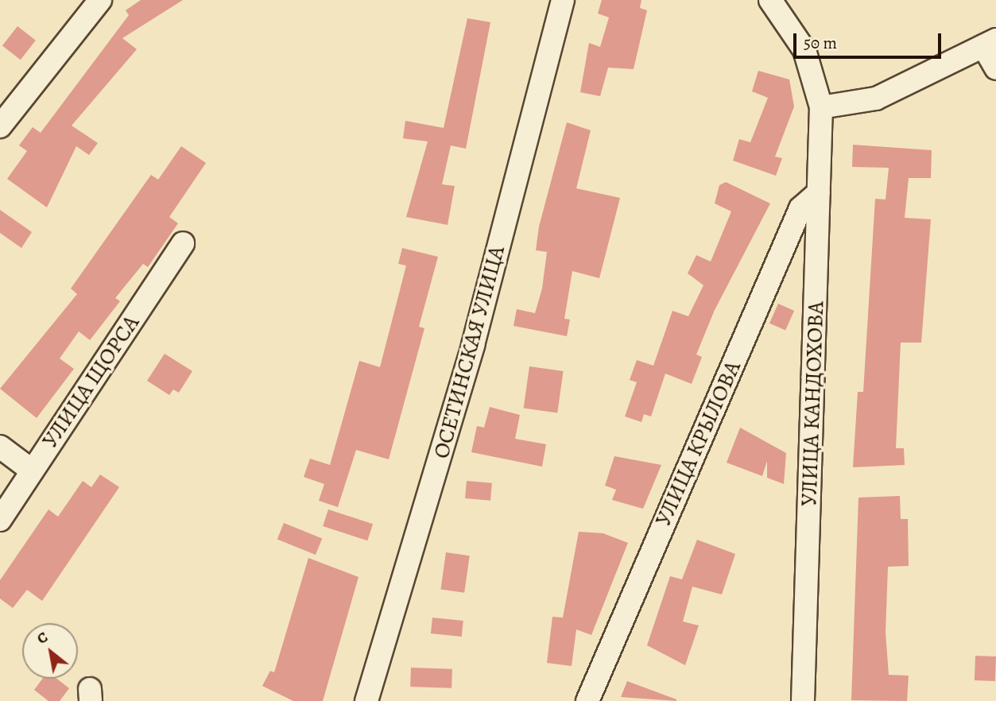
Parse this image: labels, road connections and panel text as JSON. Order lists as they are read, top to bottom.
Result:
{
  "streets": {
    "street": [
      "ОСЕТИНСКАЯ УЛИЦА",
      "УЛИЦА ЩОРСА",
      "УЛИЦА КАНДОХОВА",
      "УЛИЦА КРЫЛОВА"
    ]
  },
  "crossings": [
    ["УЛИЦА КАНДОХОВА", "УЛИЦА КРЫЛОВА"]
  ],
  "scale_bar": "50 m",
  "north": "top left"
}
